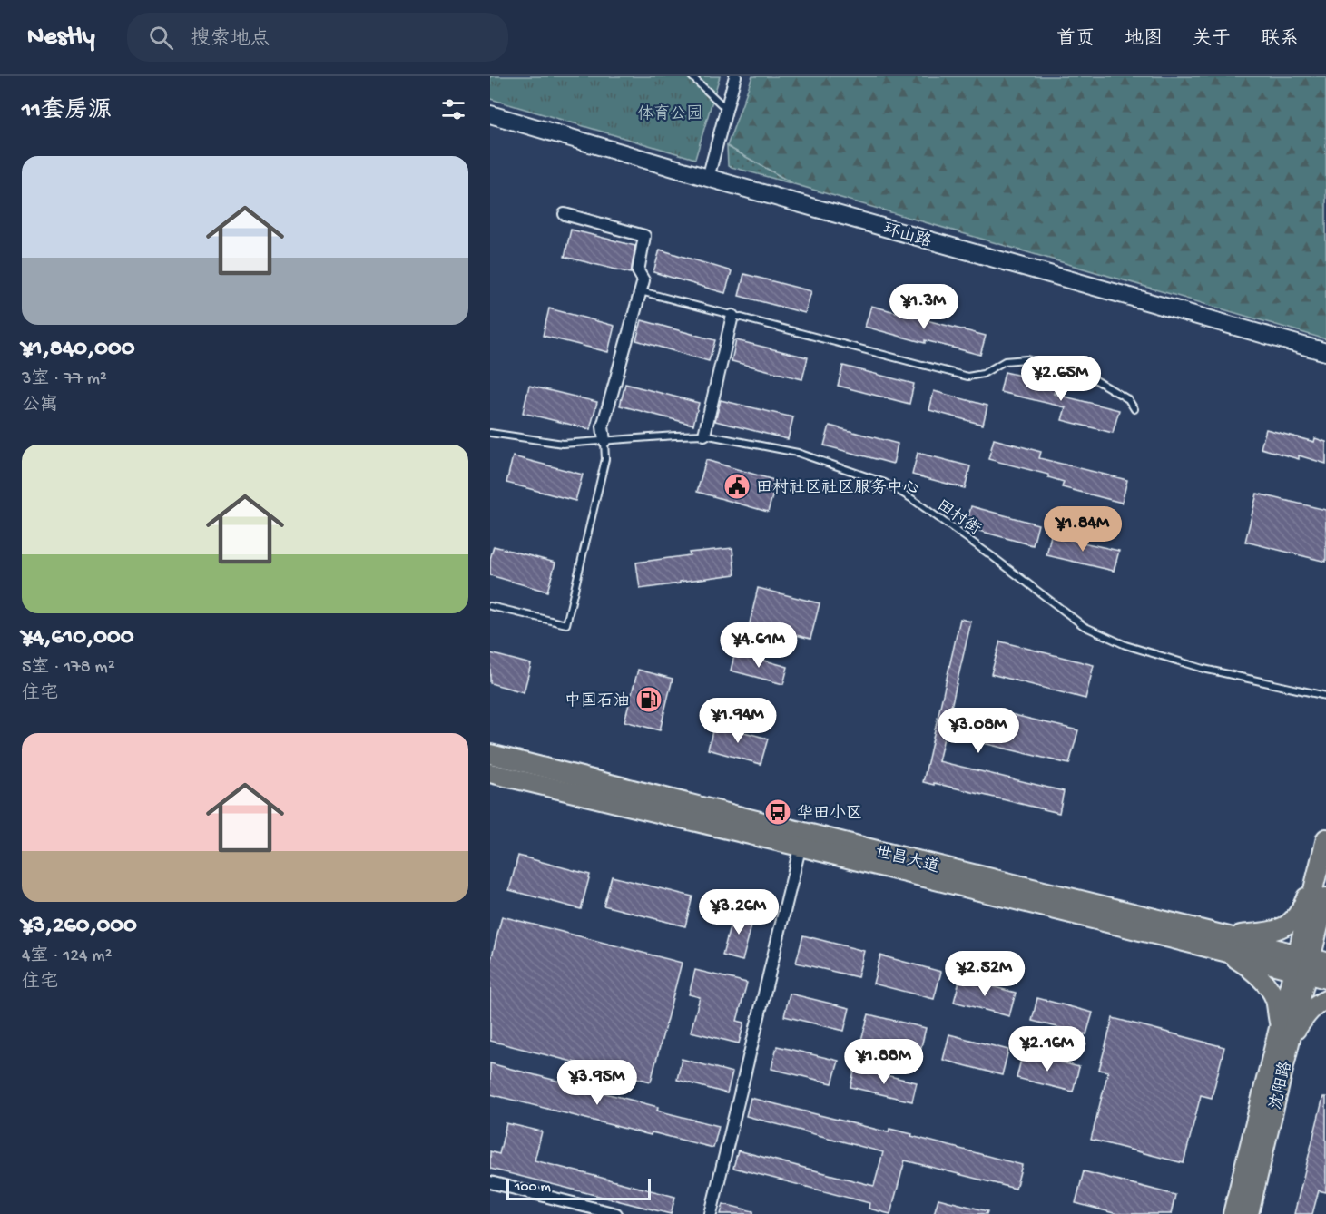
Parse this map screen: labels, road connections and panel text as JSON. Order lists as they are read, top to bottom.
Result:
{
  "streets": {
    "main road": ["环山路", "世昌大道", "沈阳路"],
    "lane": ["田村街"]
  },
  "crossings": [
    ["世昌大道", "沈阳路"]
  ],
  "parks": ["体育公园"],
  "places": {
    "public building": ["田村社区社区服务中心"],
    "fuel station": ["中国石油"],
    "bus stop": ["华田小区"]
  },
  "scale_bar": "100 m",
  "page": {
    "header": "Nestly",
    "search": "搜索地点",
    "nav": [
      "首页",
      "地图",
      "关于",
      "联系"
    ],
    "heading": "11套房源",
    "list": [
      {
        "name": "¥1,840,000",
        "note": "3室 · 77 m² · 公寓"
      },
      {
        "name": "¥4,610,000",
        "note": "5室 · 178 m² · 住宅"
      },
      {
        "name": "¥3,260,000",
        "note": "4室 · 124 m² · 住宅"
      }
    ],
    "price": [
      "¥1.3M",
      "¥2.65M",
      "¥1.84M",
      "¥4.61M",
      "¥1.94M",
      "¥3.08M",
      "¥3.26M",
      "¥2.52M",
      "¥2.16M",
      "¥1.88M",
      "¥3.95M"
    ],
    "scale": "100 m"
  }
}
